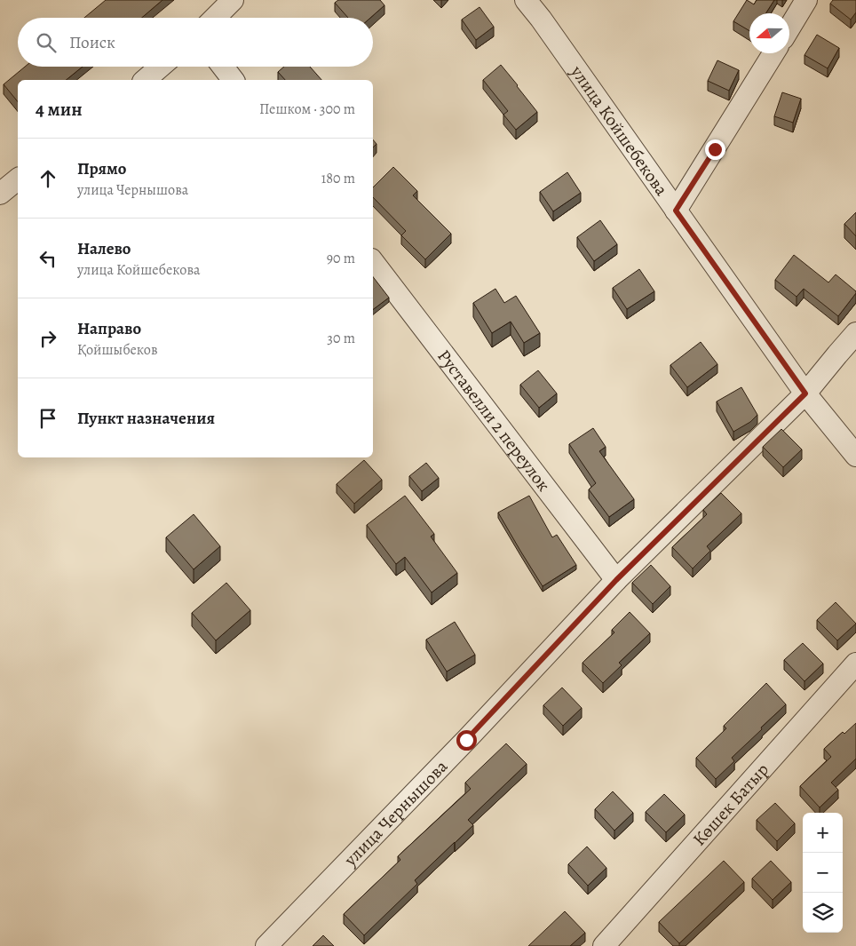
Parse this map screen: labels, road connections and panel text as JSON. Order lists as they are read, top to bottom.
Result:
{
  "streets": {
    "street": [
      "улица Койшебекова",
      "Руставелли 2 переулок",
      "Көшек Батыр",
      "улица Чернышова"
    ]
  },
  "crossings": [
    ["улица Койшебекова", "улица Чернышова"],
    ["Руставелли 2 переулок", "улица Чернышова"]
  ],
  "north": "left",
  "page": {
    "search": "Поиск",
    "heading": ["4 мин", "Пешком · 300 m"],
    "list": [
      ["Прямо", "улица Чернышова", "180 m"],
      ["Налево", "улица Койшебекова", "90 m"],
      ["Направо", "Қойшыбеков", "30 m"],
      "Пункт назначения"
    ],
    "map_buttons": ["+", "−"]
  }
}
